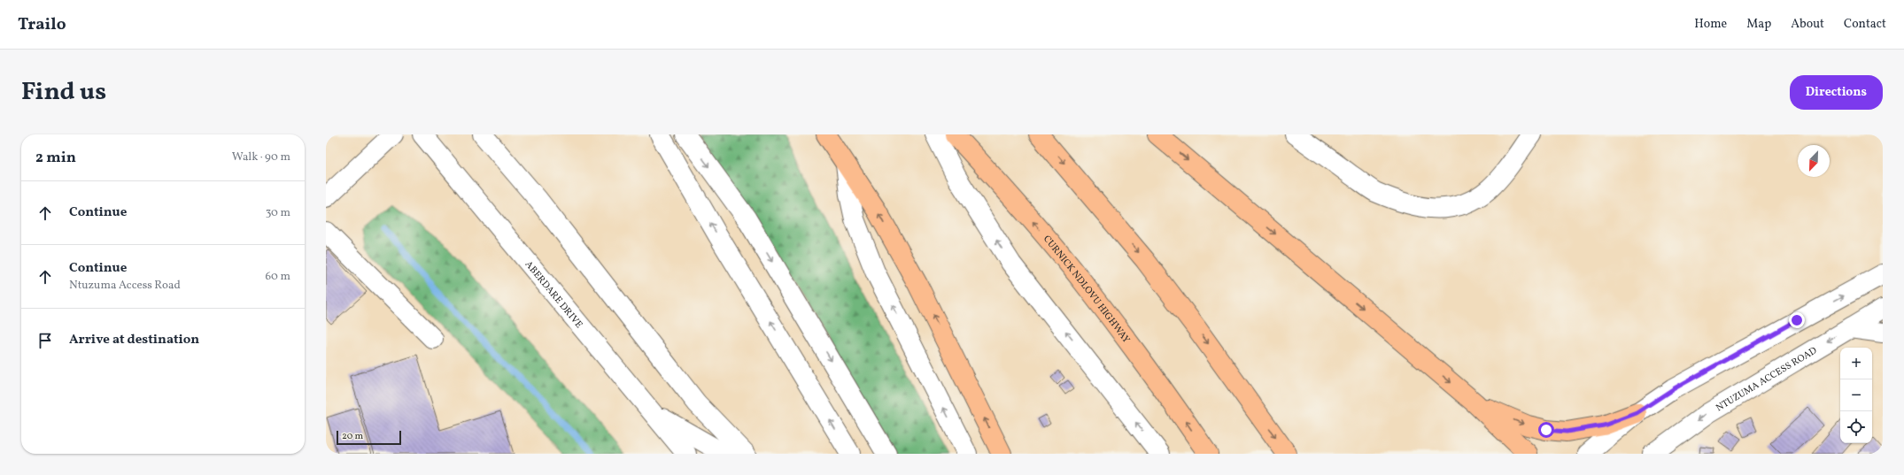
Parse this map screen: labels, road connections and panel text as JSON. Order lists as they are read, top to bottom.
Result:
{
  "streets": {
    "main road": ["CURNICK NDLOVU HIGHWAY"],
    "street": ["ABERDARE DRIVE", "NTUZUMA ACCESS ROAD"]
  },
  "scale_bar": "20 m",
  "north": "bottom left",
  "page": {
    "header": "Trailo",
    "nav": [
      "Home",
      "Map",
      "About",
      "Contact"
    ],
    "title": "Find us",
    "buttons": "Directions",
    "heading": ["2 min", "Walk · 90 m"],
    "list": [
      ["Continue", "30 m"],
      ["Continue", "Ntuzuma Access Road", "60 m"],
      "Arrive at destination"
    ],
    "map_buttons": ["+", "−"],
    "scale": "20 m"
  }
}
